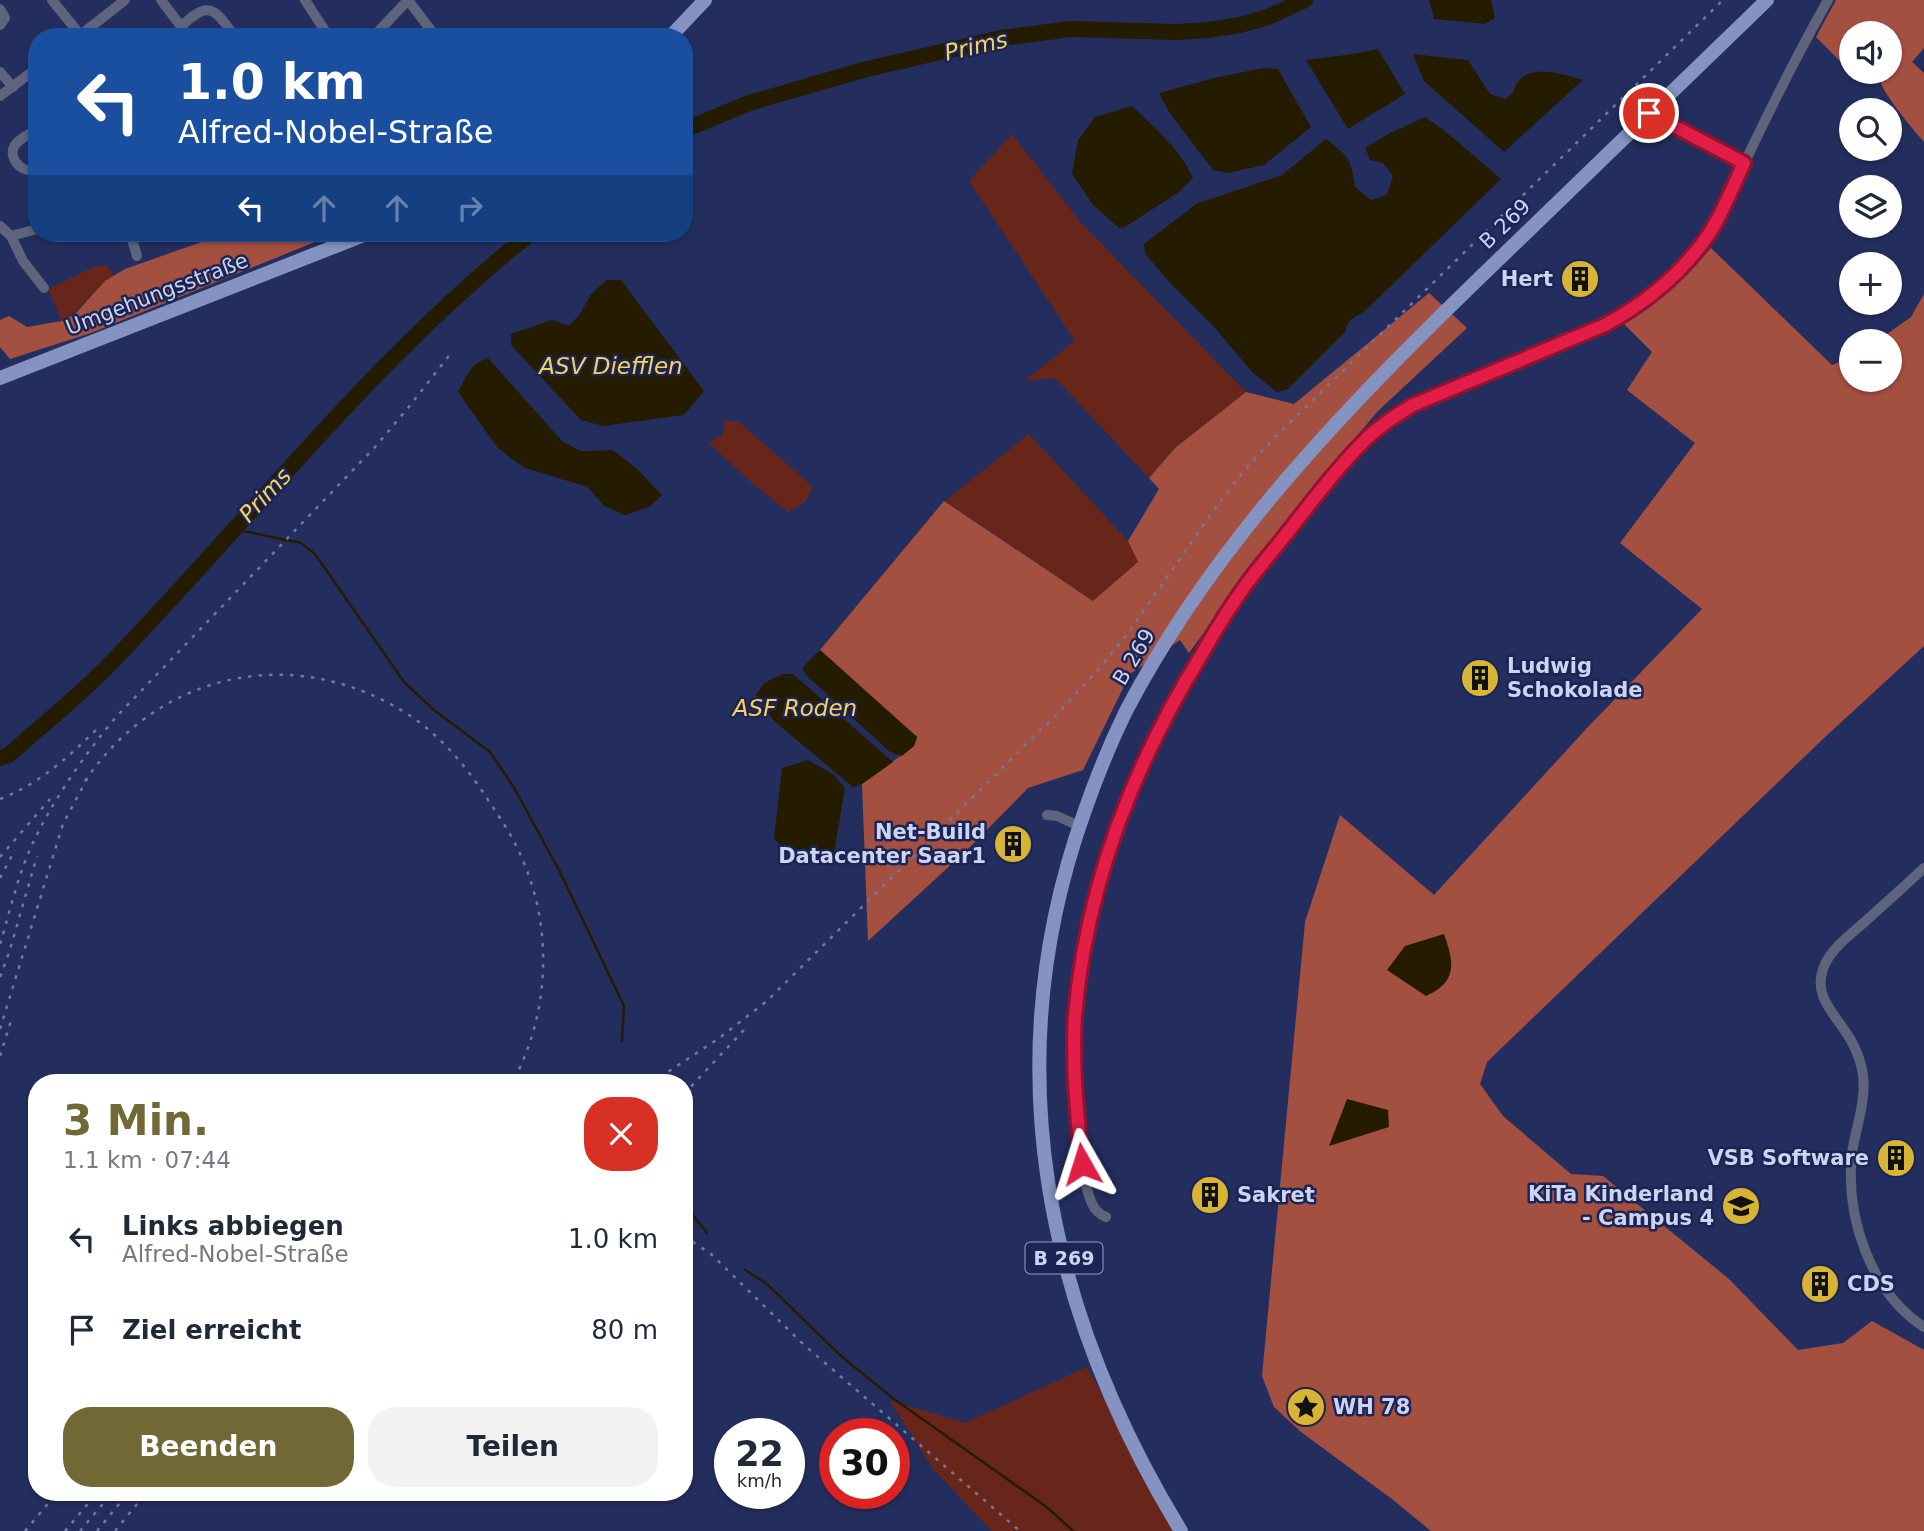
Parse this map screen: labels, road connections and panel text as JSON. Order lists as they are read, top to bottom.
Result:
{
  "streets": {
    "main road": ["B 269", "Umgehungsstraße"]
  },
  "water": ["Prims", "ASV Diefflen", "ASF Roden"],
  "places": {
    "building": [
      "Hert",
      "Ludwig Schokolade",
      "Net-Build Datacenter Saar1",
      "VSB Software",
      "Sakret",
      "CDS"
    ],
    "school or university": ["KiTa Kinderland - Campus 4"],
    "place": ["WH 78"]
  },
  "page": {
    "map_buttons": ["+", "−"],
    "turn": ["1.0 km", "Alfred-Nobel-Straße"],
    "heading": ["3 Min.", "1.1 km · 07:44"],
    "list": [
      {
        "name": "Links abbiegen",
        "note": "Alfred-Nobel-Straße",
        "value": "1.0 km"
      },
      {
        "name": "Ziel erreicht",
        "value": "80 m"
      }
    ],
    "buttons": ["Beenden", "Teilen"],
    "speed": "22 km/h",
    "limit": "30"
  }
}
